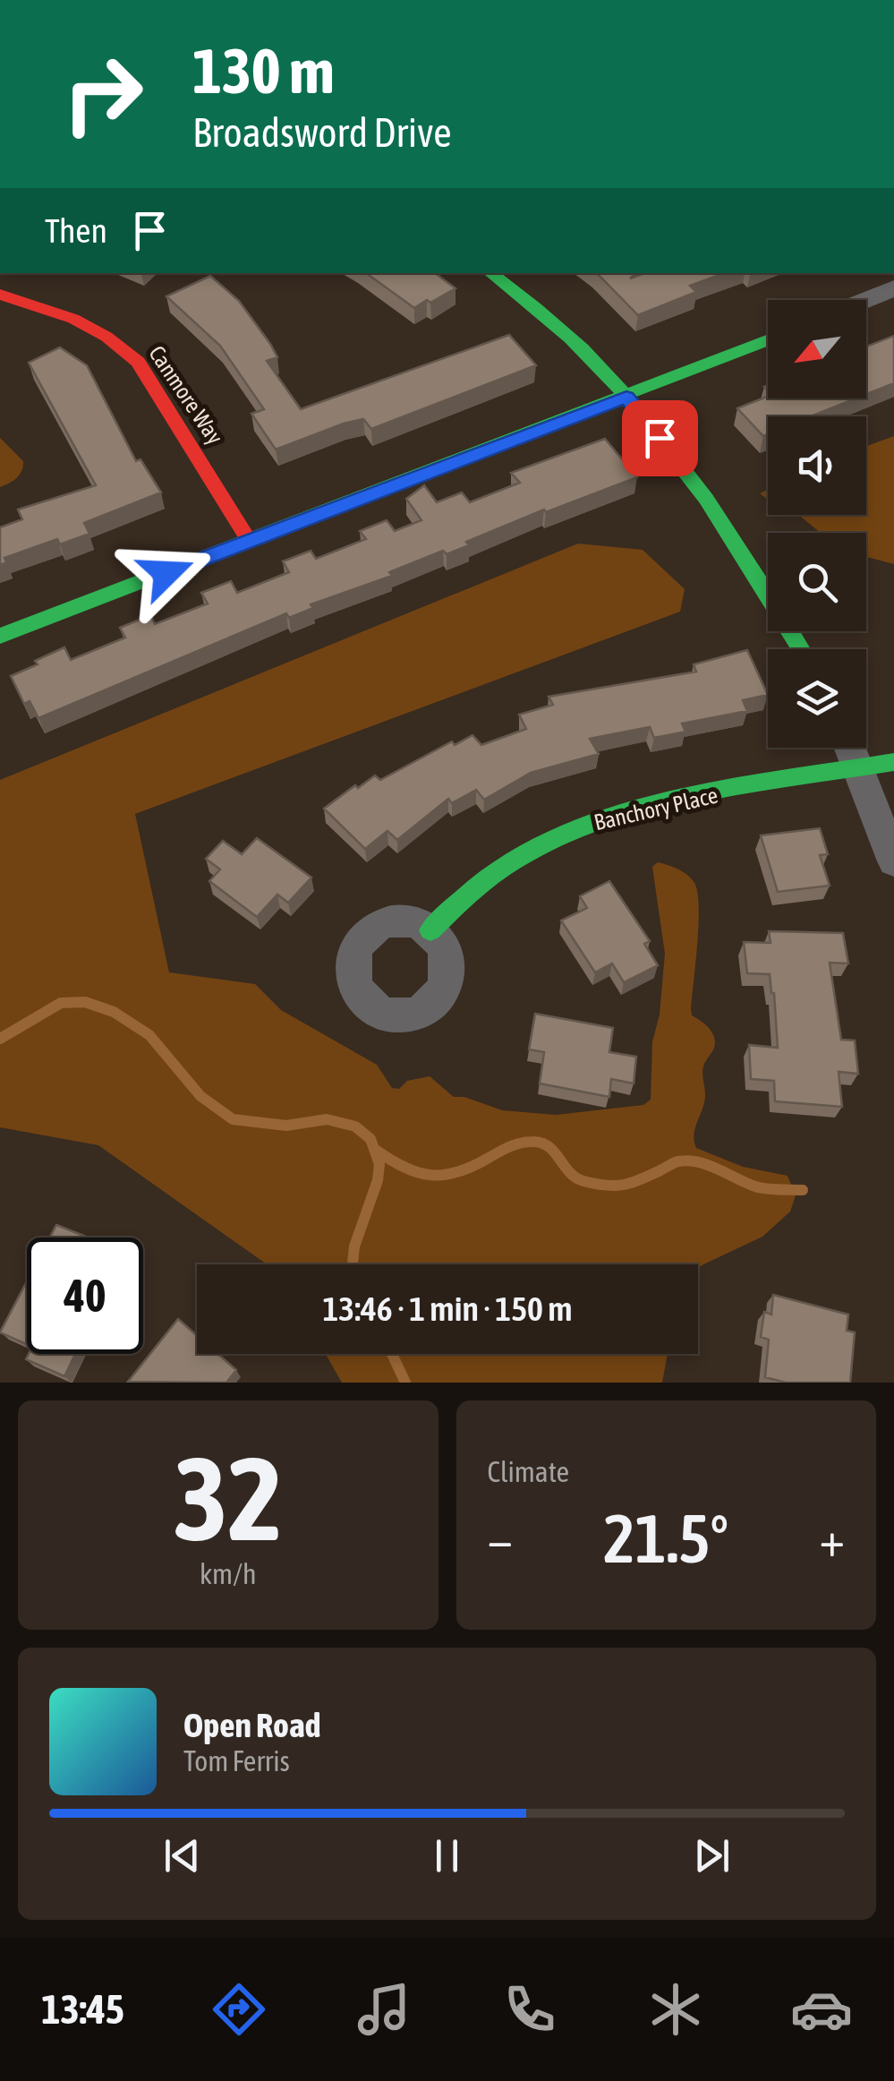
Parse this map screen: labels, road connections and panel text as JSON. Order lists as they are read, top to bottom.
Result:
{
  "streets": {
    "street": ["Canmore Way", "Banchory Place"]
  },
  "north": "bottom left",
  "page": {
    "turn": ["130 m", "Broadsword Drive"],
    "then": "Then",
    "limit": "40",
    "trip": "13:46 · 1 min · 150 m",
    "tile": [
      ["32", "km/h"],
      "Climate"
    ],
    "heat": ["−", "21.5°", "+"],
    "song": ["Open Road", "Tom Ferris"],
    "tabs": "13:45"
  }
}
